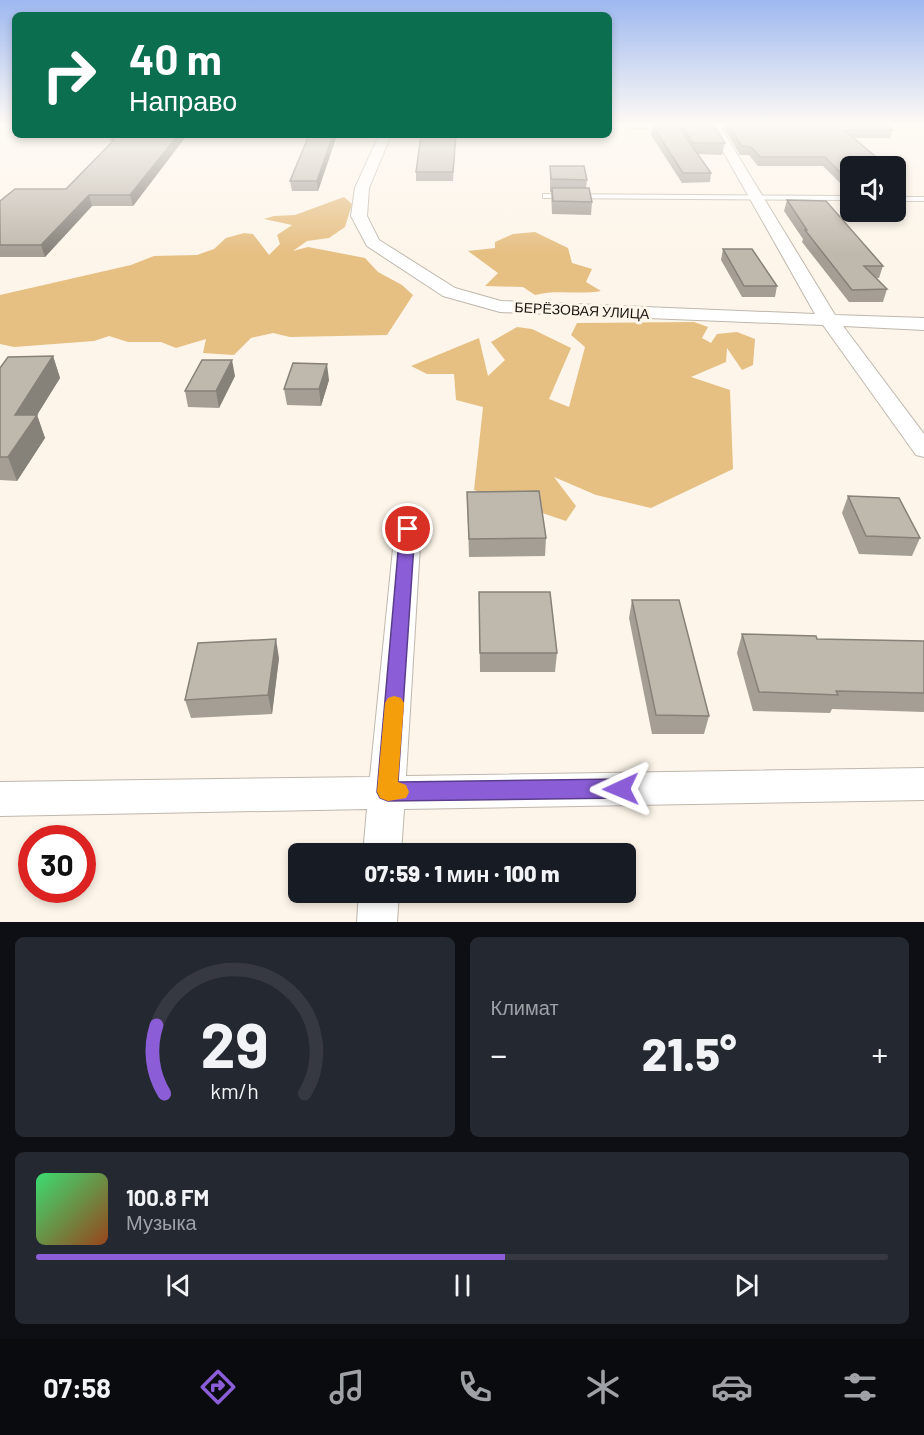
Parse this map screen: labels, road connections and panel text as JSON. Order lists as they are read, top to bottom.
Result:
{
  "streets": {
    "street": ["БЕРЁЗОВАЯ УЛИЦА"]
  },
  "page": {
    "turn": ["40 m", "Направо"],
    "limit": "30",
    "trip": "07:59 · 1 мин · 100 m",
    "tile": "Климат",
    "heat": ["−", "21.5°", "+"],
    "song": ["100.8 FM", "Музыка"],
    "tabs": "07:58",
    "gauge": ["29", "km/h"]
  }
}
